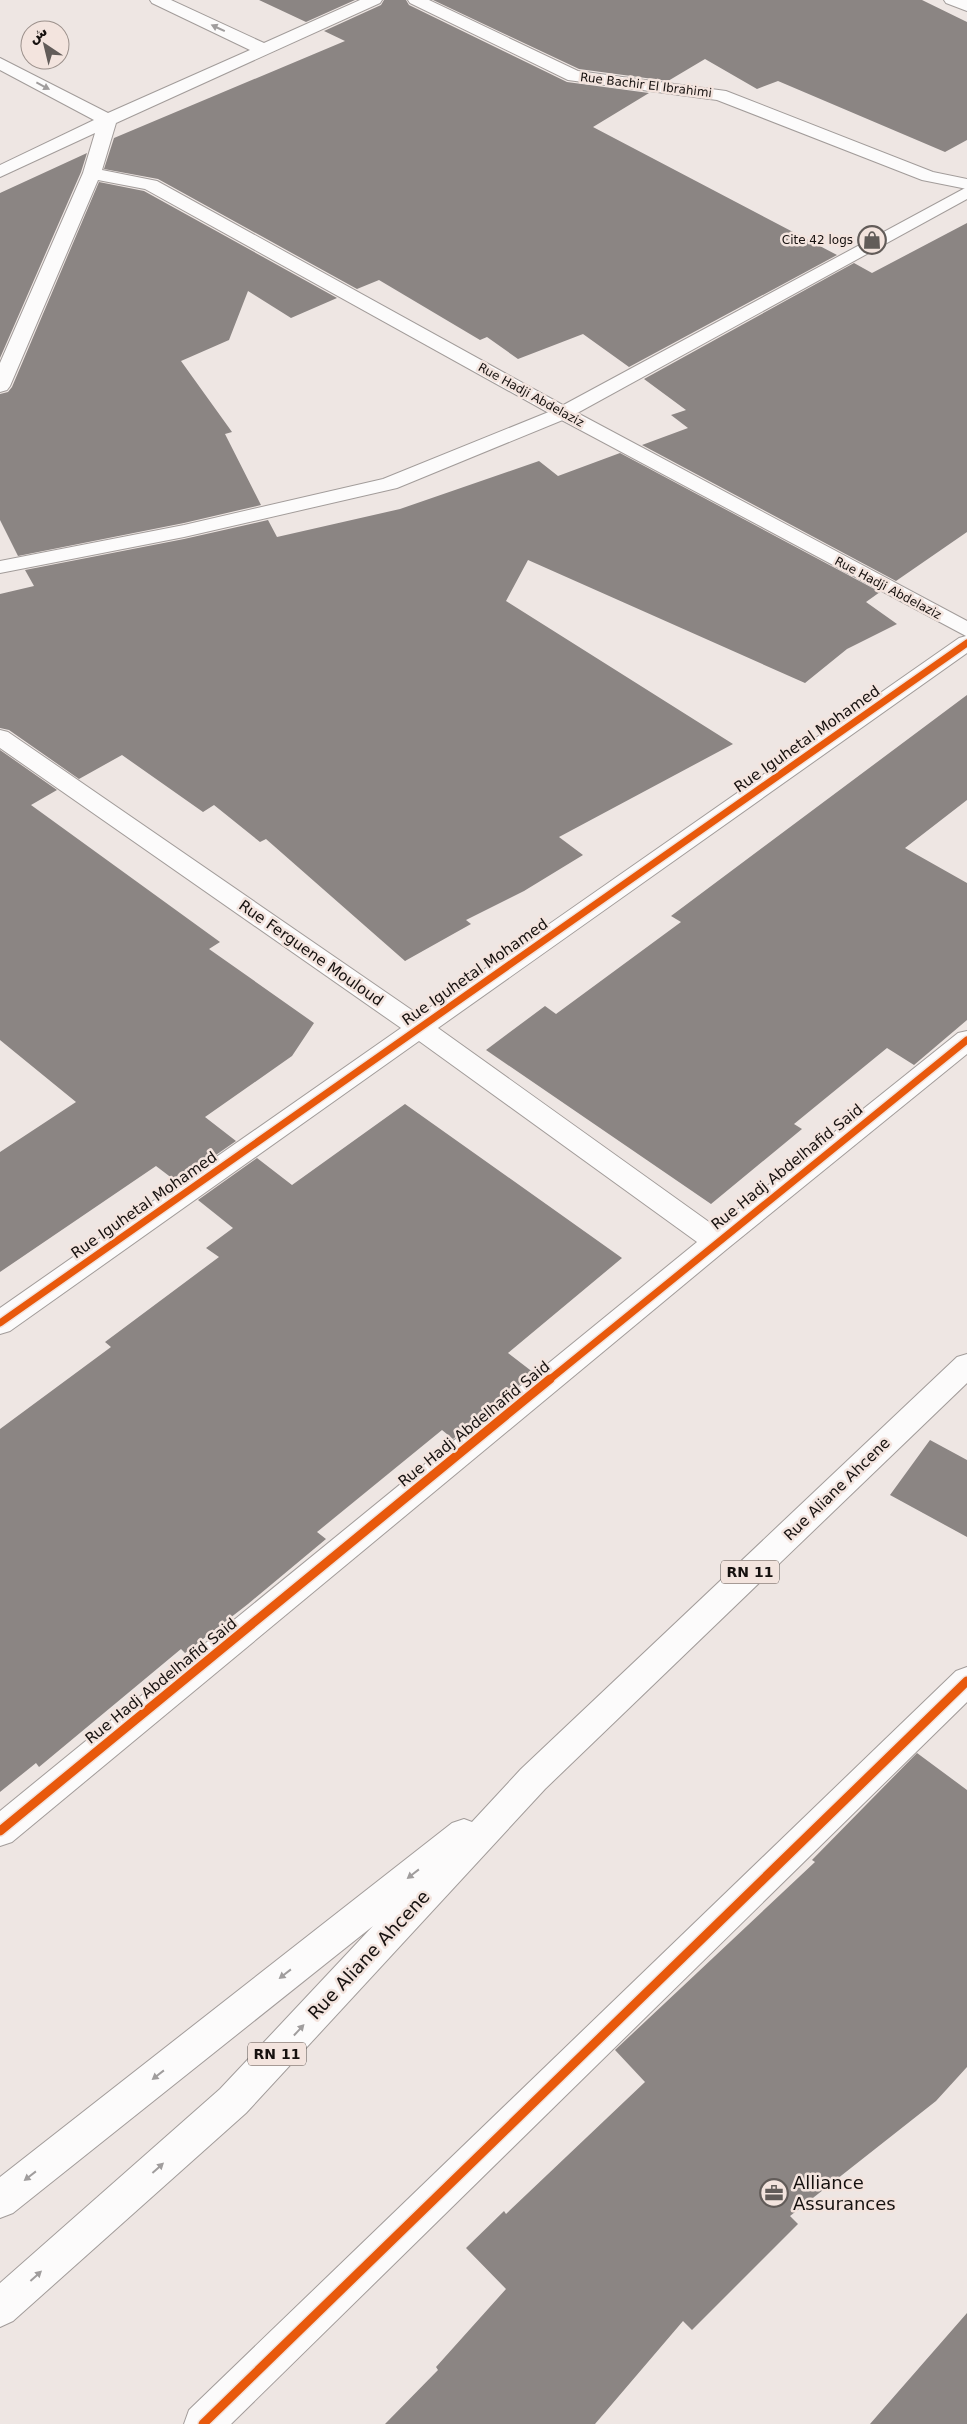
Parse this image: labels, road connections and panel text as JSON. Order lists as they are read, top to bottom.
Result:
{
  "streets": {
    "street": [
      "Rue Bachir El Ibrahimi",
      "Rue Hadji Abdelaziz",
      "Rue Iguhetal Mohamed",
      "Rue Ferguene Mouloud",
      "Rue Hadj Abdelhafid Said",
      "Rue Aliane Ahcene",
      "RN 11"
    ]
  },
  "crossings": [
    ["Rue Iguhetal Mohamed", "Rue Ferguene Mouloud"],
    ["Rue Ferguene Mouloud", "Rue Hadj Abdelhafid Said"]
  ],
  "places": {
    "shop": ["Cite 42 logs"],
    "office": ["Alliance Assurances"]
  },
  "north": "top left"
}
